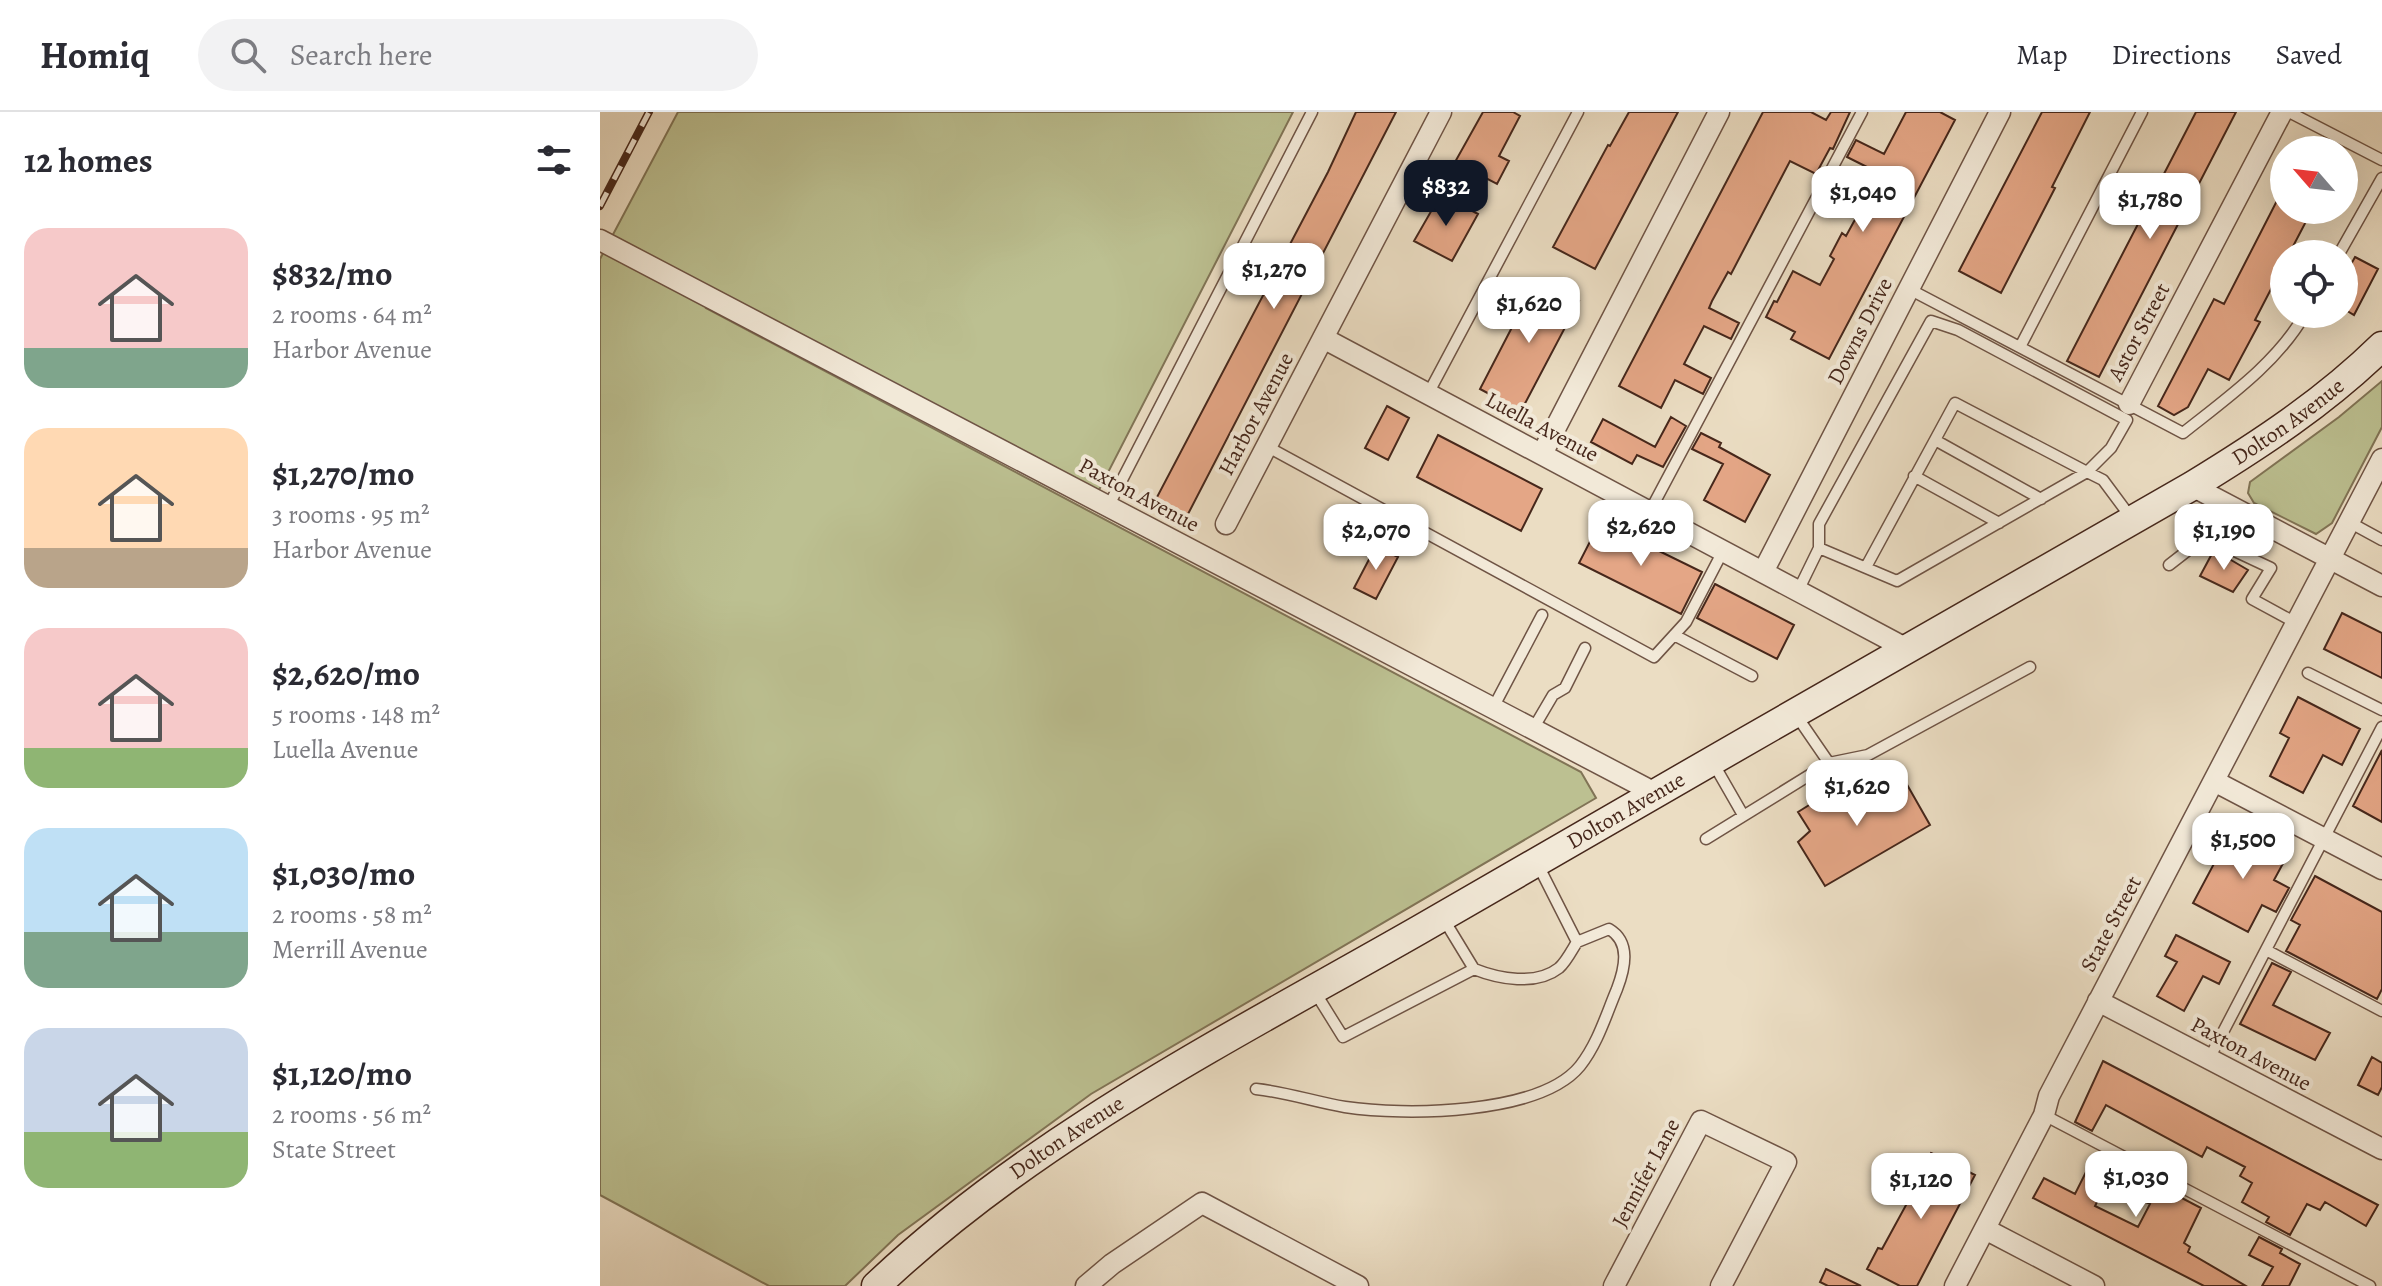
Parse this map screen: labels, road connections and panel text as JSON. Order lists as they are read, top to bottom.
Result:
{
  "streets": {
    "street": [
      "Downs Drive",
      "Astor Street",
      "Harbor Avenue",
      "Dolton Avenue",
      "Luella Avenue",
      "Paxton Avenue",
      "State Street",
      "Jennifer Lane"
    ]
  },
  "crossings": [
    ["Downs Drive", "Luella Avenue"],
    ["Harbor Avenue", "Luella Avenue"],
    ["Dolton Avenue", "Luella Avenue"],
    ["Dolton Avenue", "Paxton Avenue"],
    ["Paxton Avenue", "State Street"]
  ],
  "north": "top left",
  "page": {
    "header": "Homiq",
    "search": "Search here",
    "nav": ["Map", "Directions", "Saved"],
    "heading": "12 homes",
    "price": [
      "$832",
      "$1,040",
      "$1,780",
      "$1,270",
      "$1,620",
      "$2,620",
      "$2,070",
      "$1,190",
      "$1,620",
      "$1,500",
      "$1,030",
      "$1,120"
    ],
    "list": [
      {
        "name": "$832/mo",
        "note": "2 rooms · 64 m² · Harbor Avenue"
      },
      {
        "name": "$1,270/mo",
        "note": "3 rooms · 95 m² · Harbor Avenue"
      },
      {
        "name": "$2,620/mo",
        "note": "5 rooms · 148 m² · Luella Avenue"
      },
      {
        "name": "$1,030/mo",
        "note": "2 rooms · 58 m² · Merrill Avenue"
      },
      {
        "name": "$1,120/mo",
        "note": "2 rooms · 56 m² · State Street"
      }
    ]
  }
}
